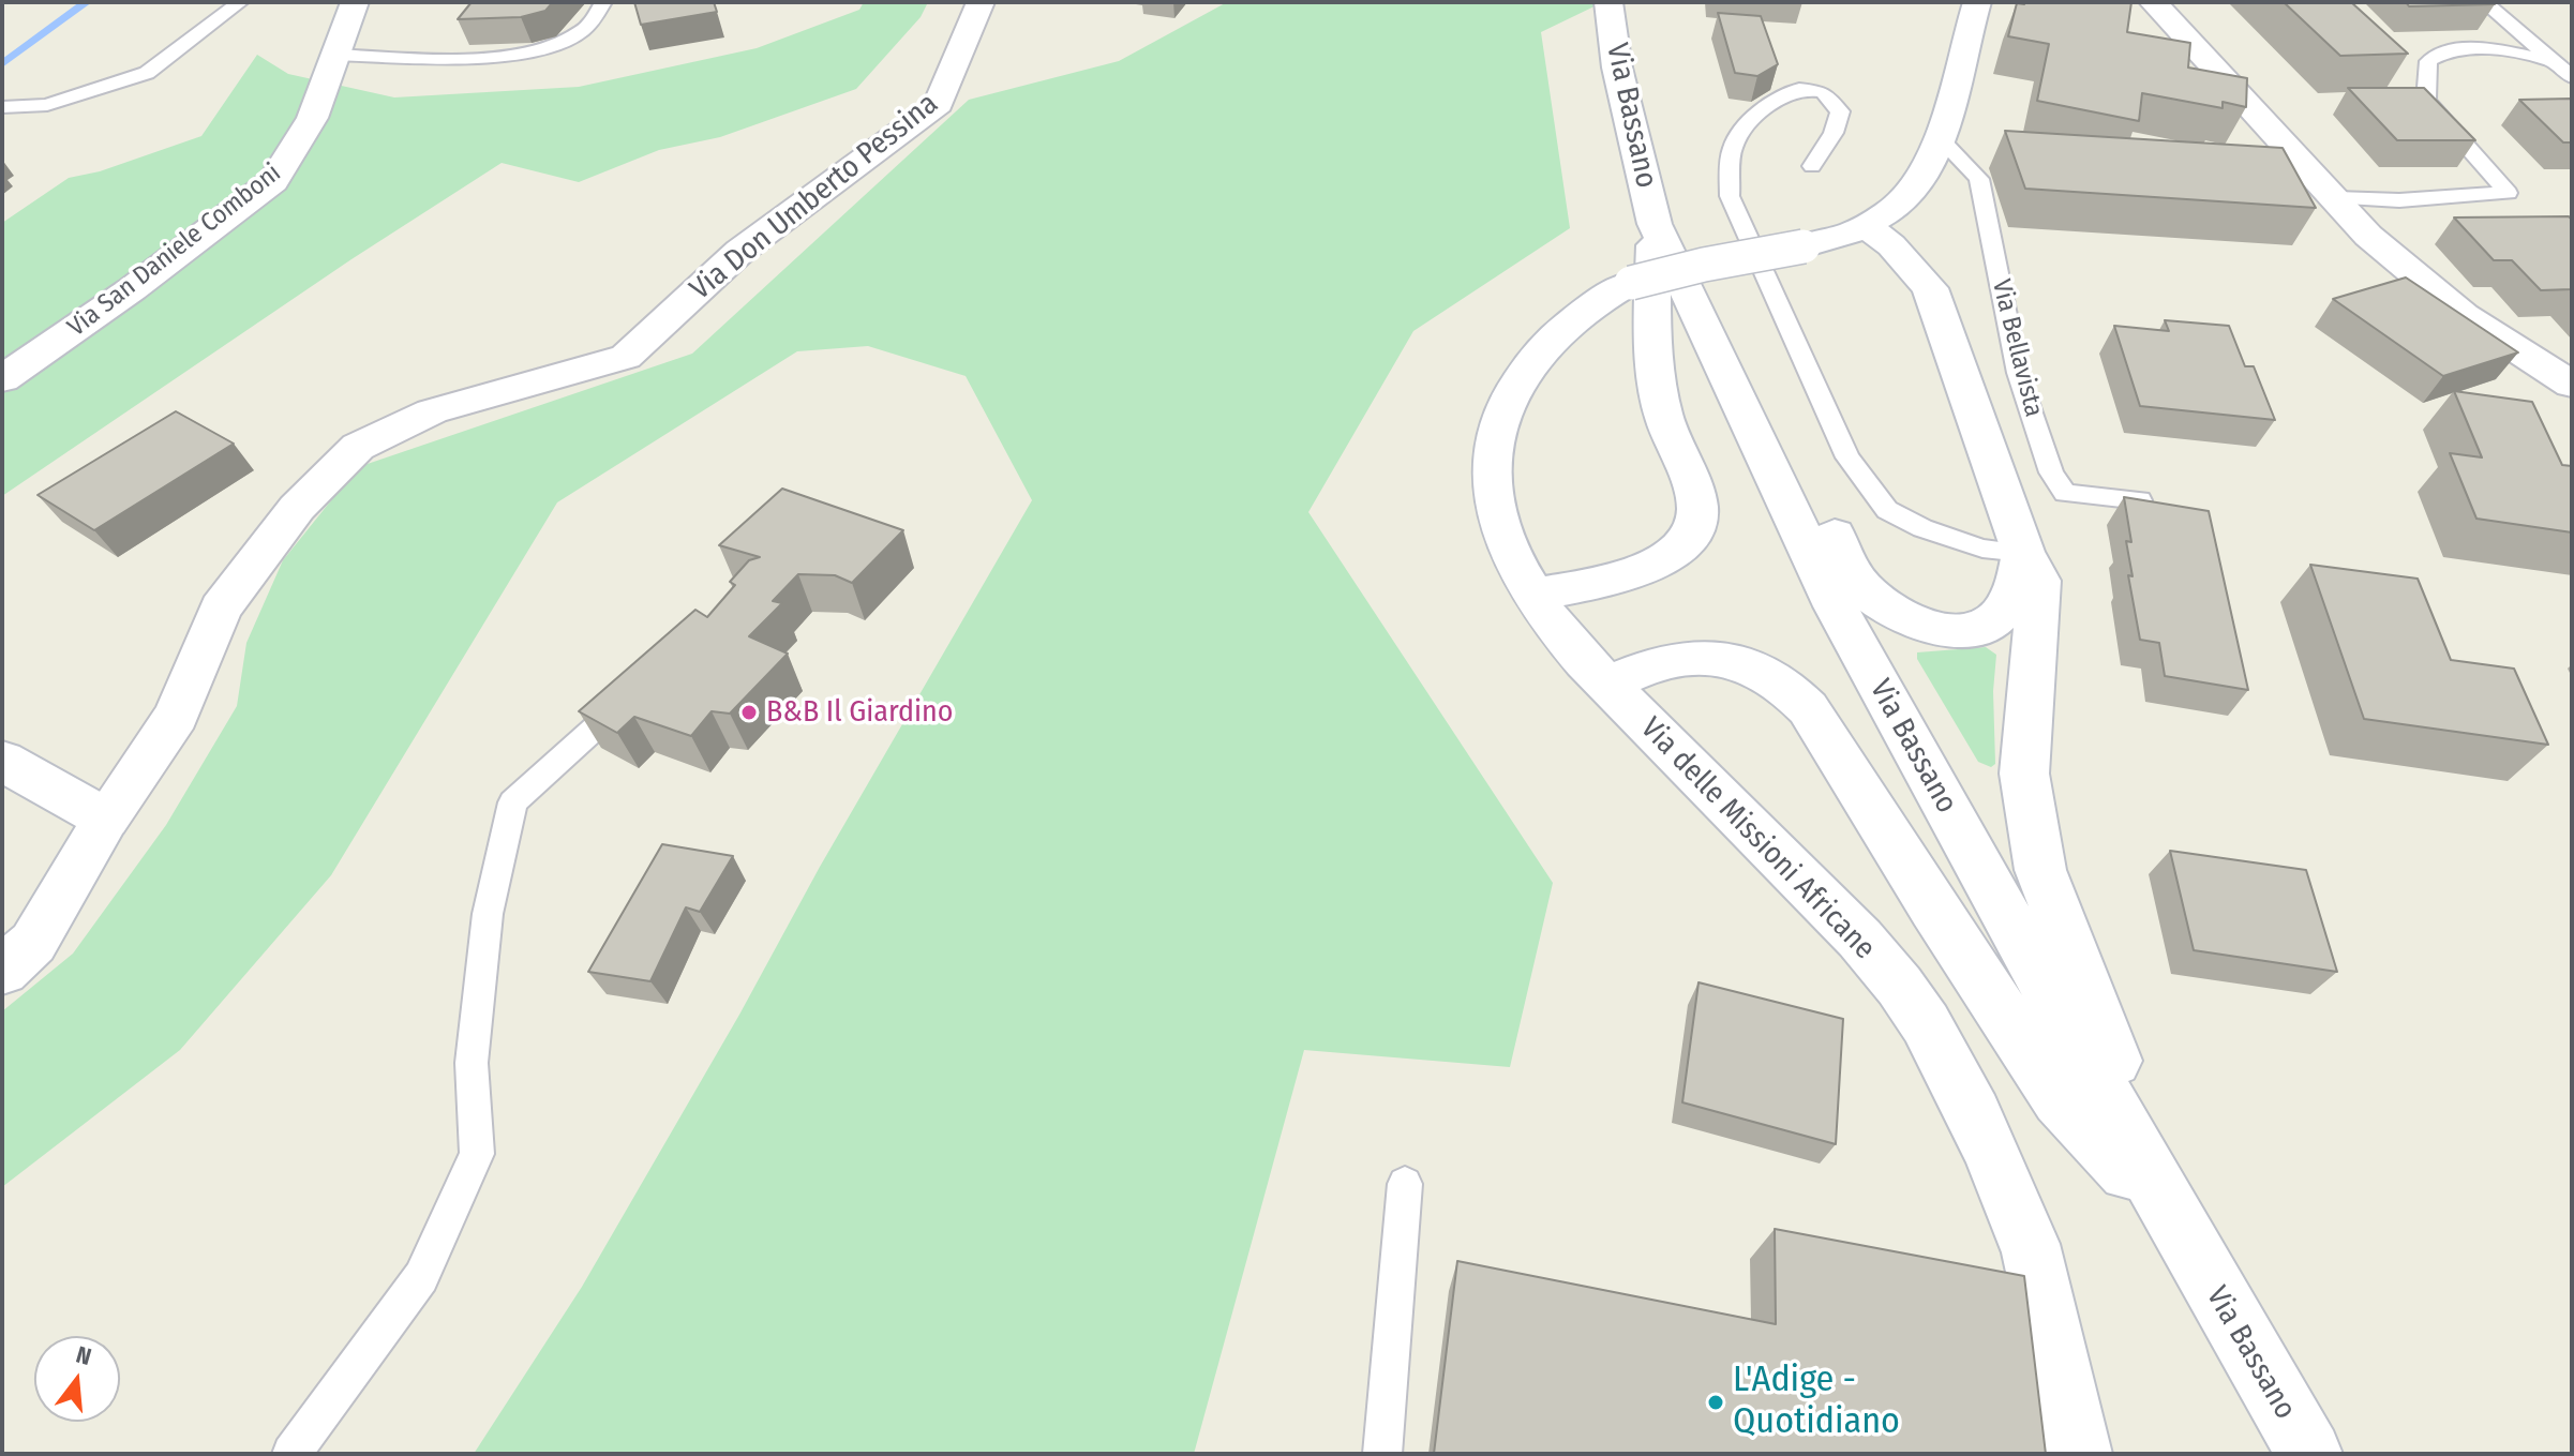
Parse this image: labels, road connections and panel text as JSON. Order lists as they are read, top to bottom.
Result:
{
  "streets": {
    "street": [
      "Via Bassano",
      "Via Don Umberto Pessina",
      "Via San Daniele Comboni",
      "Via delle Missioni Africane"
    ],
    "lane": ["Via Bellavista"]
  },
  "places": ["B&B Il Giardino", "L'Adige - Quotidiano"],
  "north": "top"
}
